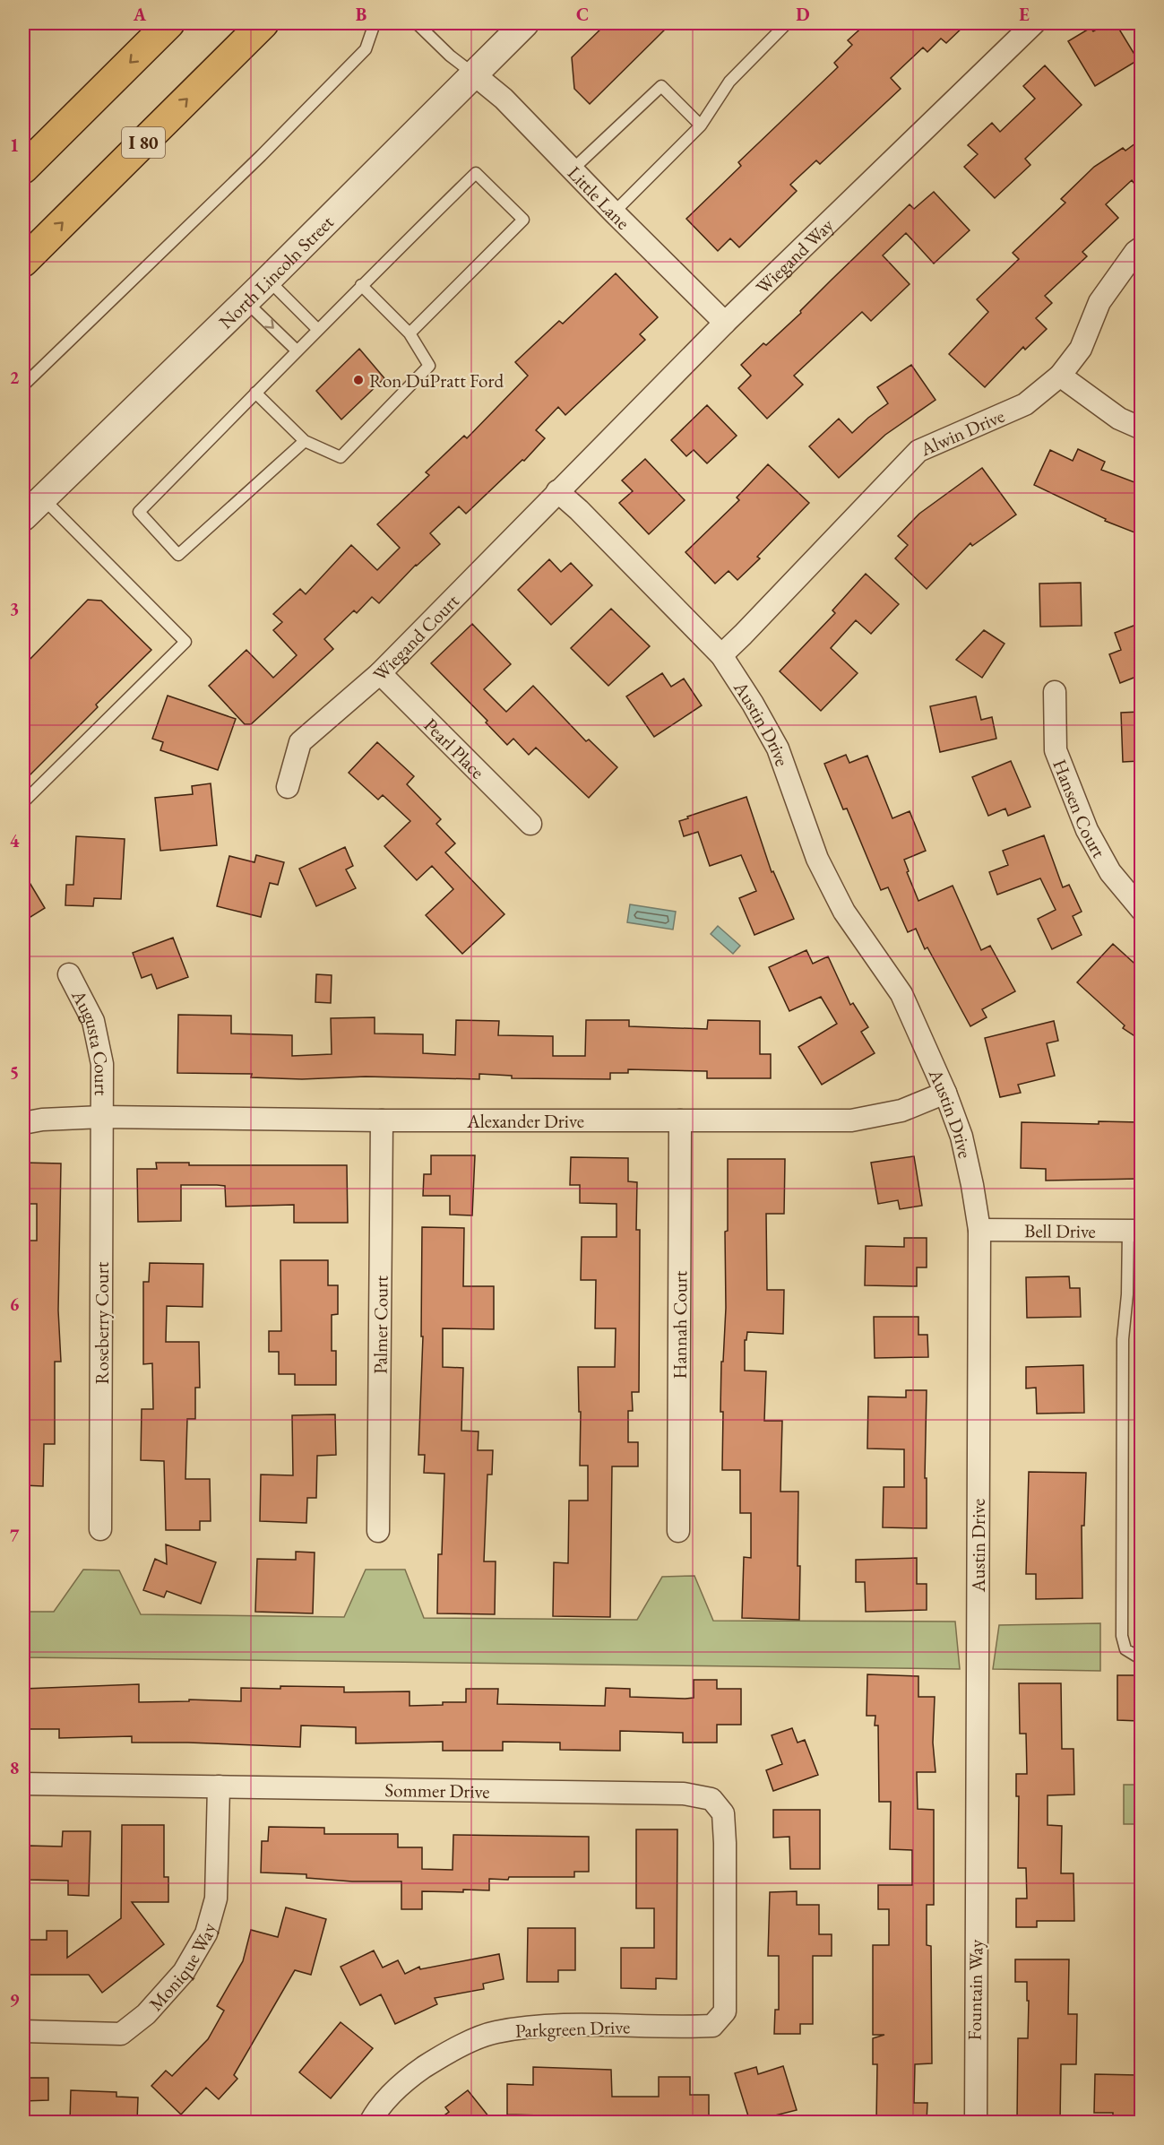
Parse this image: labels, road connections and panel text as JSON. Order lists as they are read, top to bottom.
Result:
{
  "streets": {
    "highway": ["I 80"],
    "street": [
      "Little Lane",
      "Wiegand Way",
      "North Lincoln Street",
      "Alwin Drive",
      "Wiegand Court",
      "Austin Drive",
      "Pearl Place",
      "Hansen Court",
      "Augusta Court",
      "Alexander Drive",
      "Bell Drive",
      "Roseberry Court",
      "Palmer Court",
      "Hannah Court",
      "Sommer Drive",
      "Monique Way",
      "Fountain Way",
      "Parkgreen Drive"
    ]
  },
  "crossings": [
    ["Little Lane", "Wiegand Way"],
    ["Little Lane", "North Lincoln Street"],
    ["Wiegand Way", "Wiegand Court"],
    ["Wiegand Way", "Austin Drive"],
    ["Alwin Drive", "Austin Drive"],
    ["Wiegand Court", "Austin Drive"],
    ["Wiegand Court", "Pearl Place"],
    ["Austin Drive", "Alexander Drive"],
    ["Austin Drive", "Bell Drive"],
    ["Austin Drive", "Fountain Way"],
    ["Augusta Court", "Alexander Drive"],
    ["Augusta Court", "Roseberry Court"],
    ["Alexander Drive", "Roseberry Court"],
    ["Alexander Drive", "Palmer Court"],
    ["Alexander Drive", "Hannah Court"],
    ["Sommer Drive", "Monique Way"],
    ["Sommer Drive", "Parkgreen Drive"]
  ],
  "places": ["Ron DuPratt Ford"],
  "grid": {
    "columns": [
      "A",
      "B",
      "C",
      "D",
      "E"
    ],
    "rows": [
      "1",
      "2",
      "3",
      "4",
      "5",
      "6",
      "7",
      "8",
      "9"
    ]
  }
}
